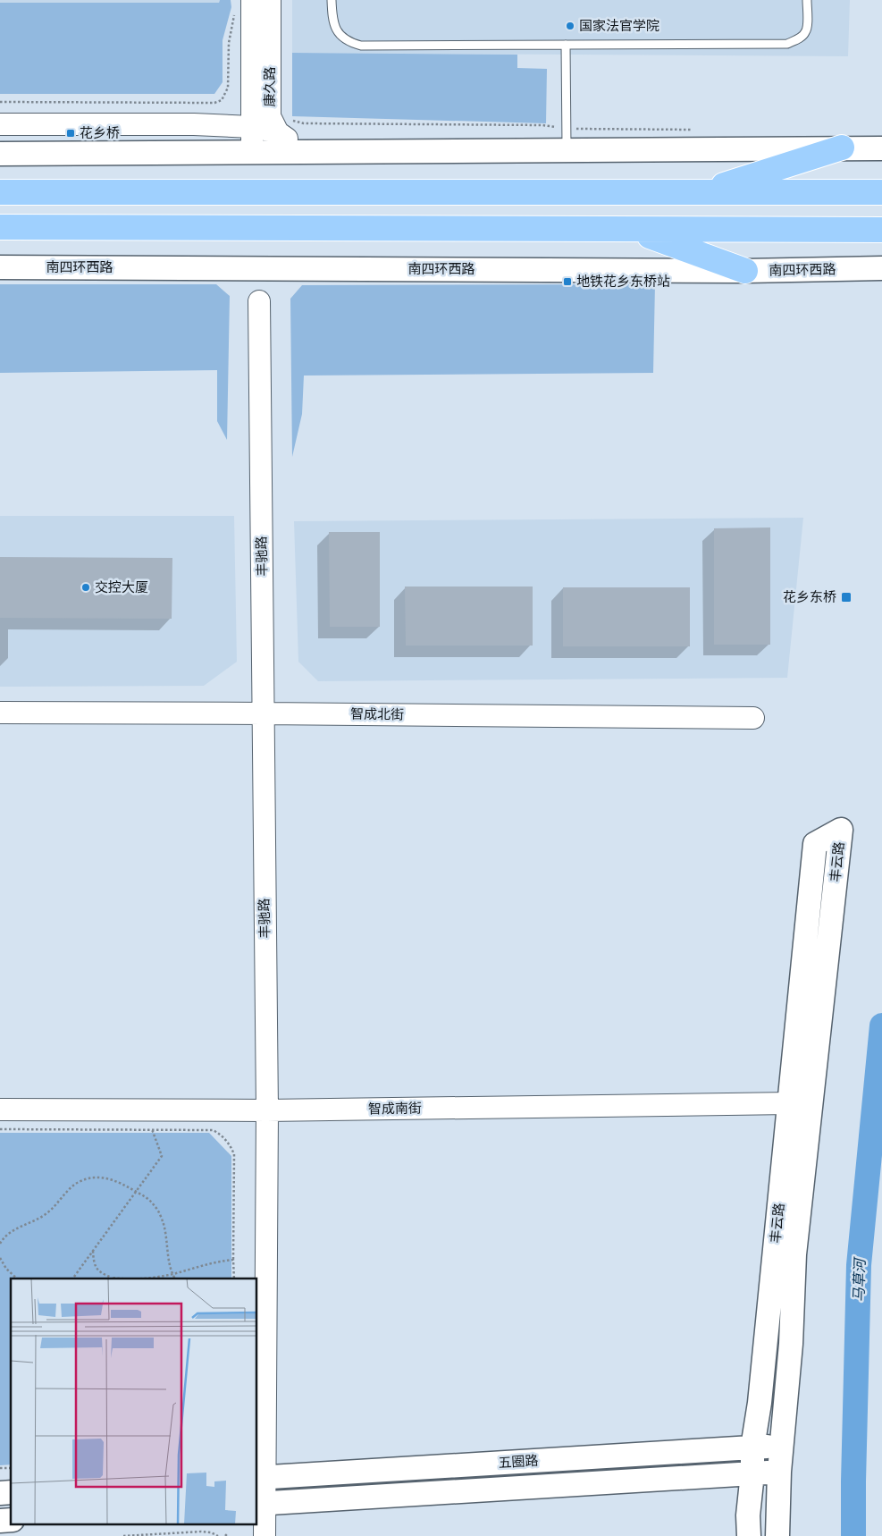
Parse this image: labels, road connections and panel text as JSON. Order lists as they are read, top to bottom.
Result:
{
  "streets": {
    "main road": ["南四环西路", "丰云路", "五圈路"],
    "street": [
      "康久路",
      "丰驰路",
      "智成北街",
      "智成南街"
    ]
  },
  "crossings": [
    ["丰驰路", "智成北街"],
    ["丰驰路", "智成南街"],
    ["丰驰路", "五圈路"],
    ["丰云路", "智成南街"],
    ["丰云路", "五圈路"]
  ],
  "water": ["马草河"],
  "places": {
    "other": ["国家法官学院", "交控大厦"],
    "transit": ["花乡桥", "地铁花乡东桥站", "花乡东桥"]
  }
}
